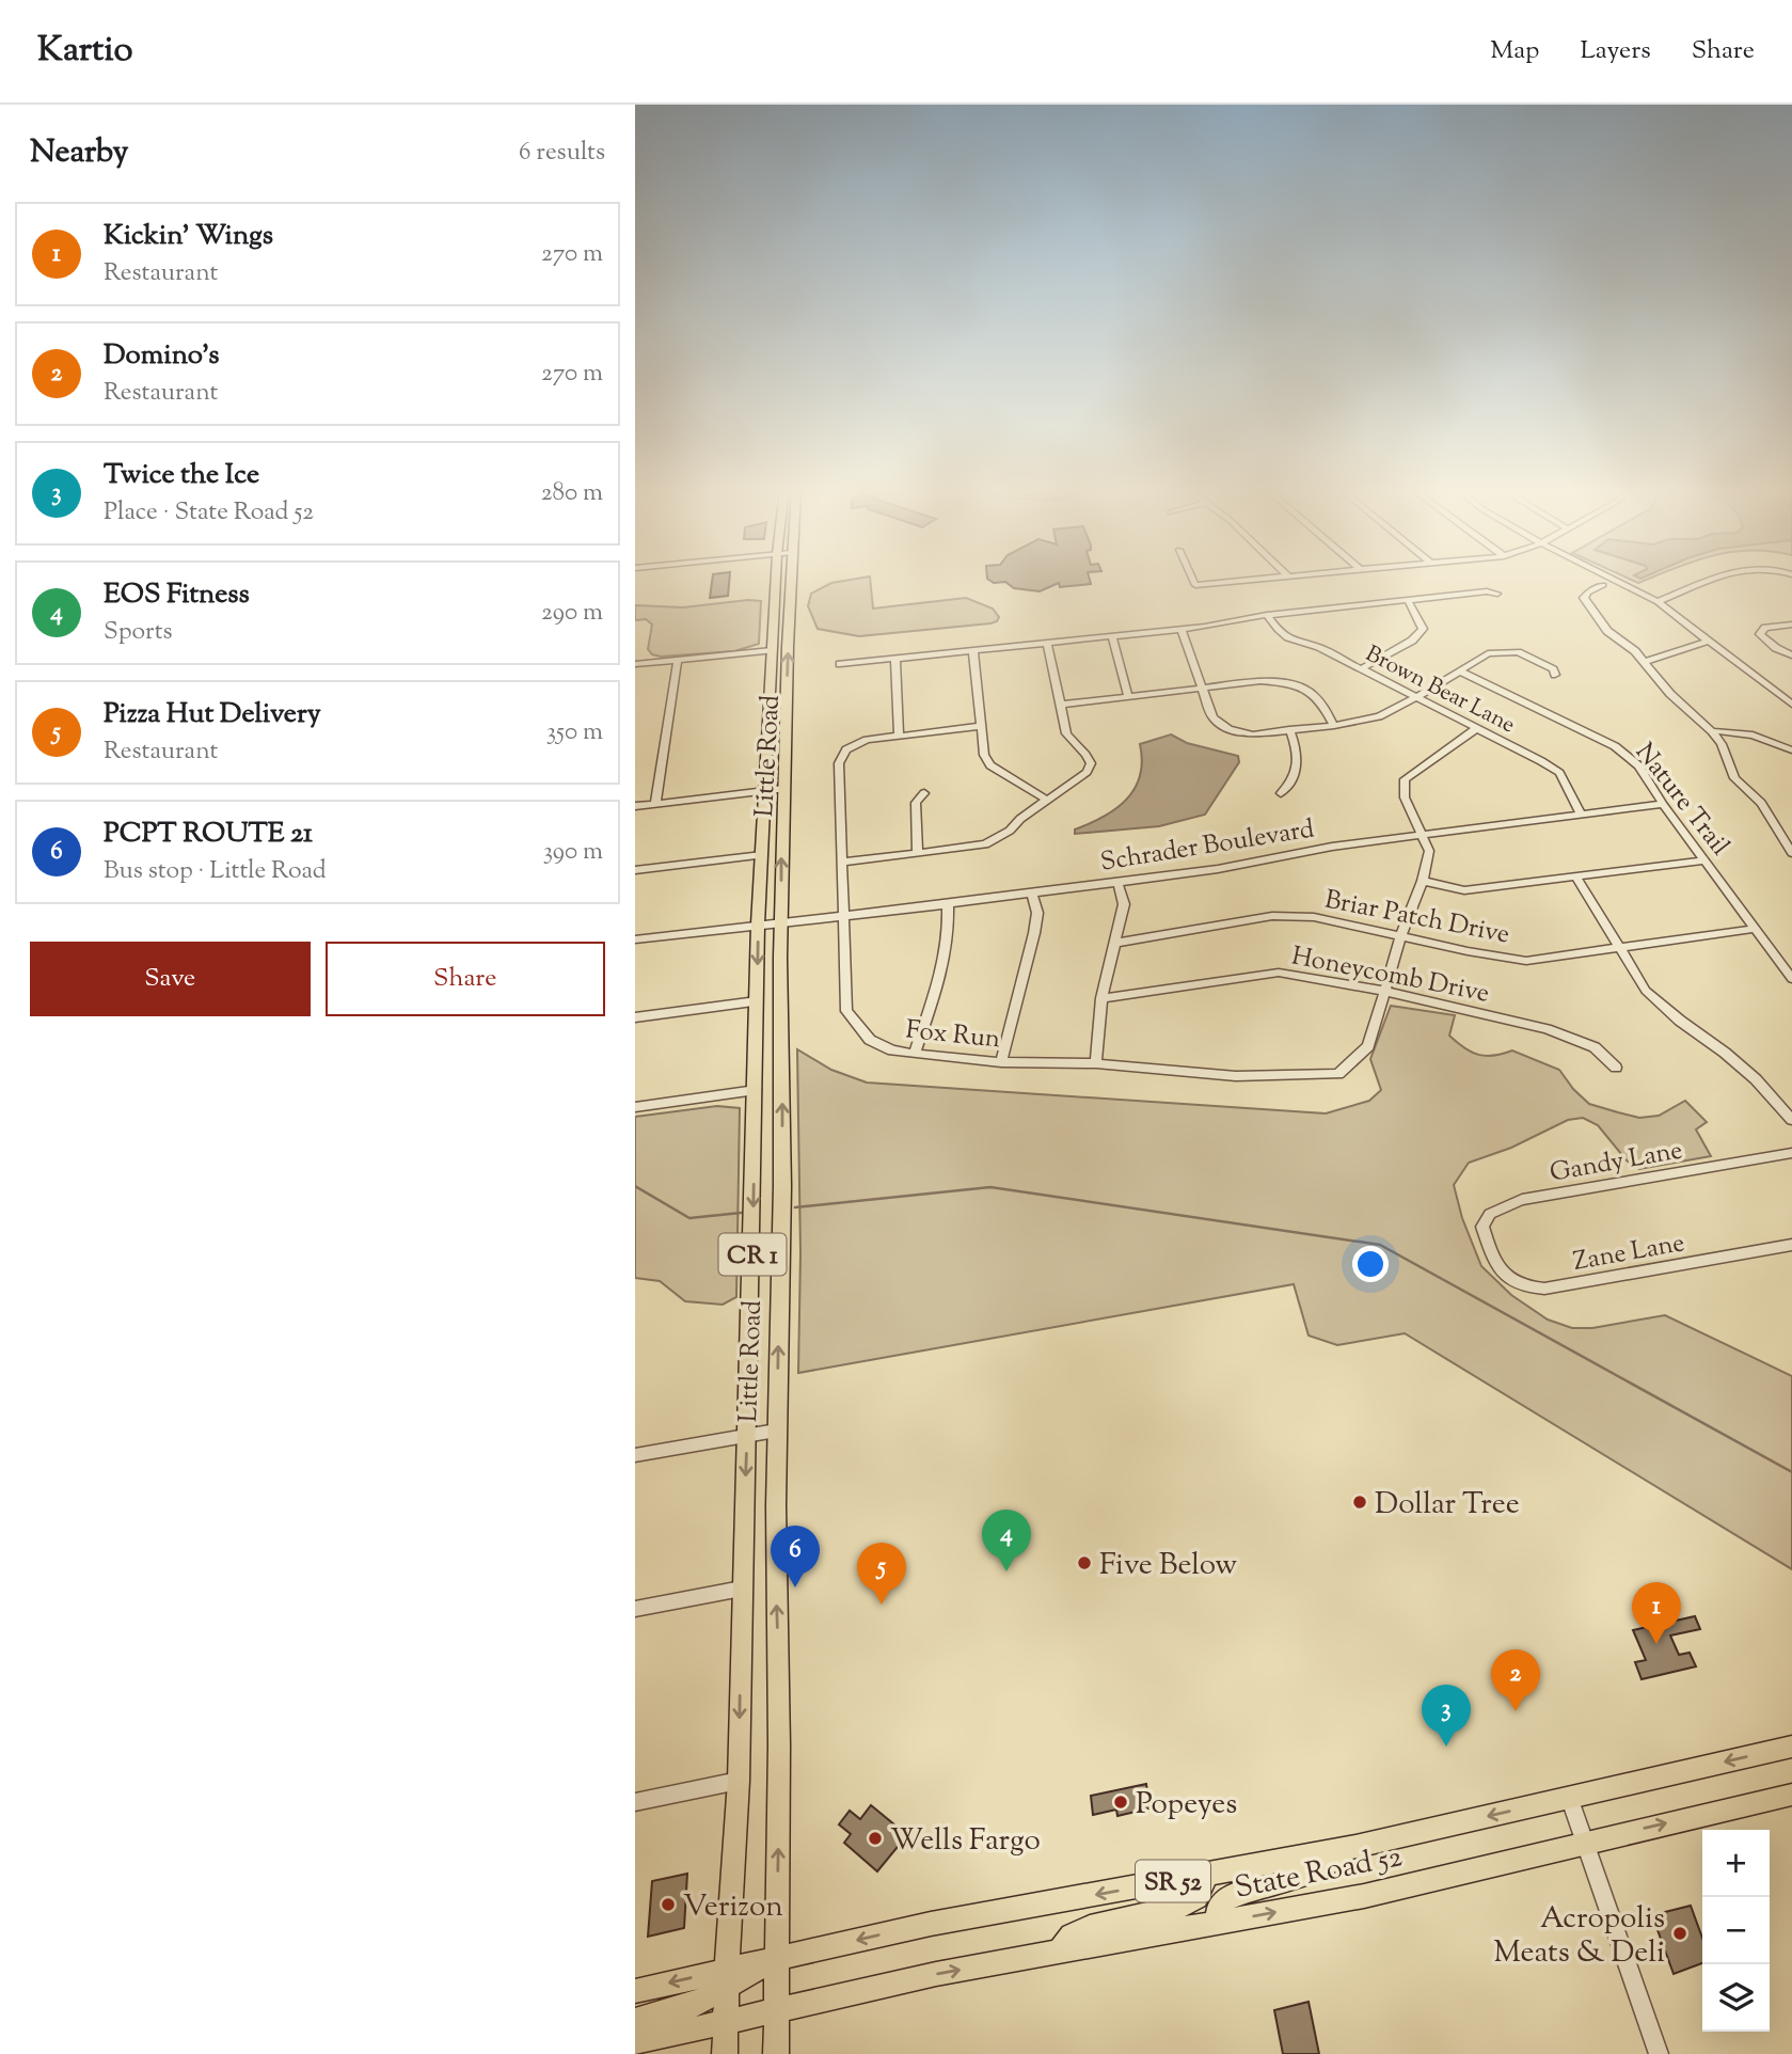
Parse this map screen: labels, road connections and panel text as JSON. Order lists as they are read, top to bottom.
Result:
{
  "streets": {
    "main road": [
      "Little Road",
      "CR 1",
      "State Road 52",
      "SR 52"
    ],
    "street": [
      "Brown Bear Lane",
      "Nature Trail",
      "Schrader Boulevard",
      "Briar Patch Drive",
      "Honeycomb Drive",
      "Fox Run",
      "Gandy Lane",
      "Zane Lane"
    ]
  },
  "crossings": [
    ["Brown Bear Lane", "Schrader Boulevard"],
    ["Little Road", "Schrader Boulevard"],
    ["Little Road", "State Road 52"],
    ["Nature Trail", "Schrader Boulevard"],
    ["Nature Trail", "Briar Patch Drive"],
    ["Schrader Boulevard", "Fox Run"],
    ["Honeycomb Drive", "Fox Run"],
    ["Gandy Lane", "Zane Lane"]
  ],
  "places": [
    "Dollar Tree",
    "Five Below",
    "Popeyes",
    "Wells Fargo",
    "Verizon",
    "Acropolis Meats & Deli"
  ],
  "page": {
    "header": "Kartio",
    "nav": ["Map", "Layers", "Share"],
    "heading": ["Nearby", "6 results"],
    "list": [
      {
        "mark": "1",
        "name": "Kickin' Wings",
        "note": "Restaurant",
        "value": "270 m"
      },
      {
        "mark": "2",
        "name": "Domino's",
        "note": "Restaurant",
        "value": "270 m"
      },
      {
        "mark": "3",
        "name": "Twice the Ice",
        "note": "Place · State Road 52",
        "value": "280 m"
      },
      {
        "mark": "4",
        "name": "EOS Fitness",
        "note": "Sports",
        "value": "290 m"
      },
      {
        "mark": "5",
        "name": "Pizza Hut Delivery",
        "note": "Restaurant",
        "value": "350 m"
      },
      {
        "mark": "6",
        "name": "PCPT ROUTE 21",
        "note": "Bus stop · Little Road",
        "value": "390 m"
      }
    ],
    "buttons": ["Save", "Share"],
    "pins": [
      "4",
      "6",
      "5",
      "1",
      "2",
      "3"
    ],
    "map_buttons": ["+", "−"]
  }
}
